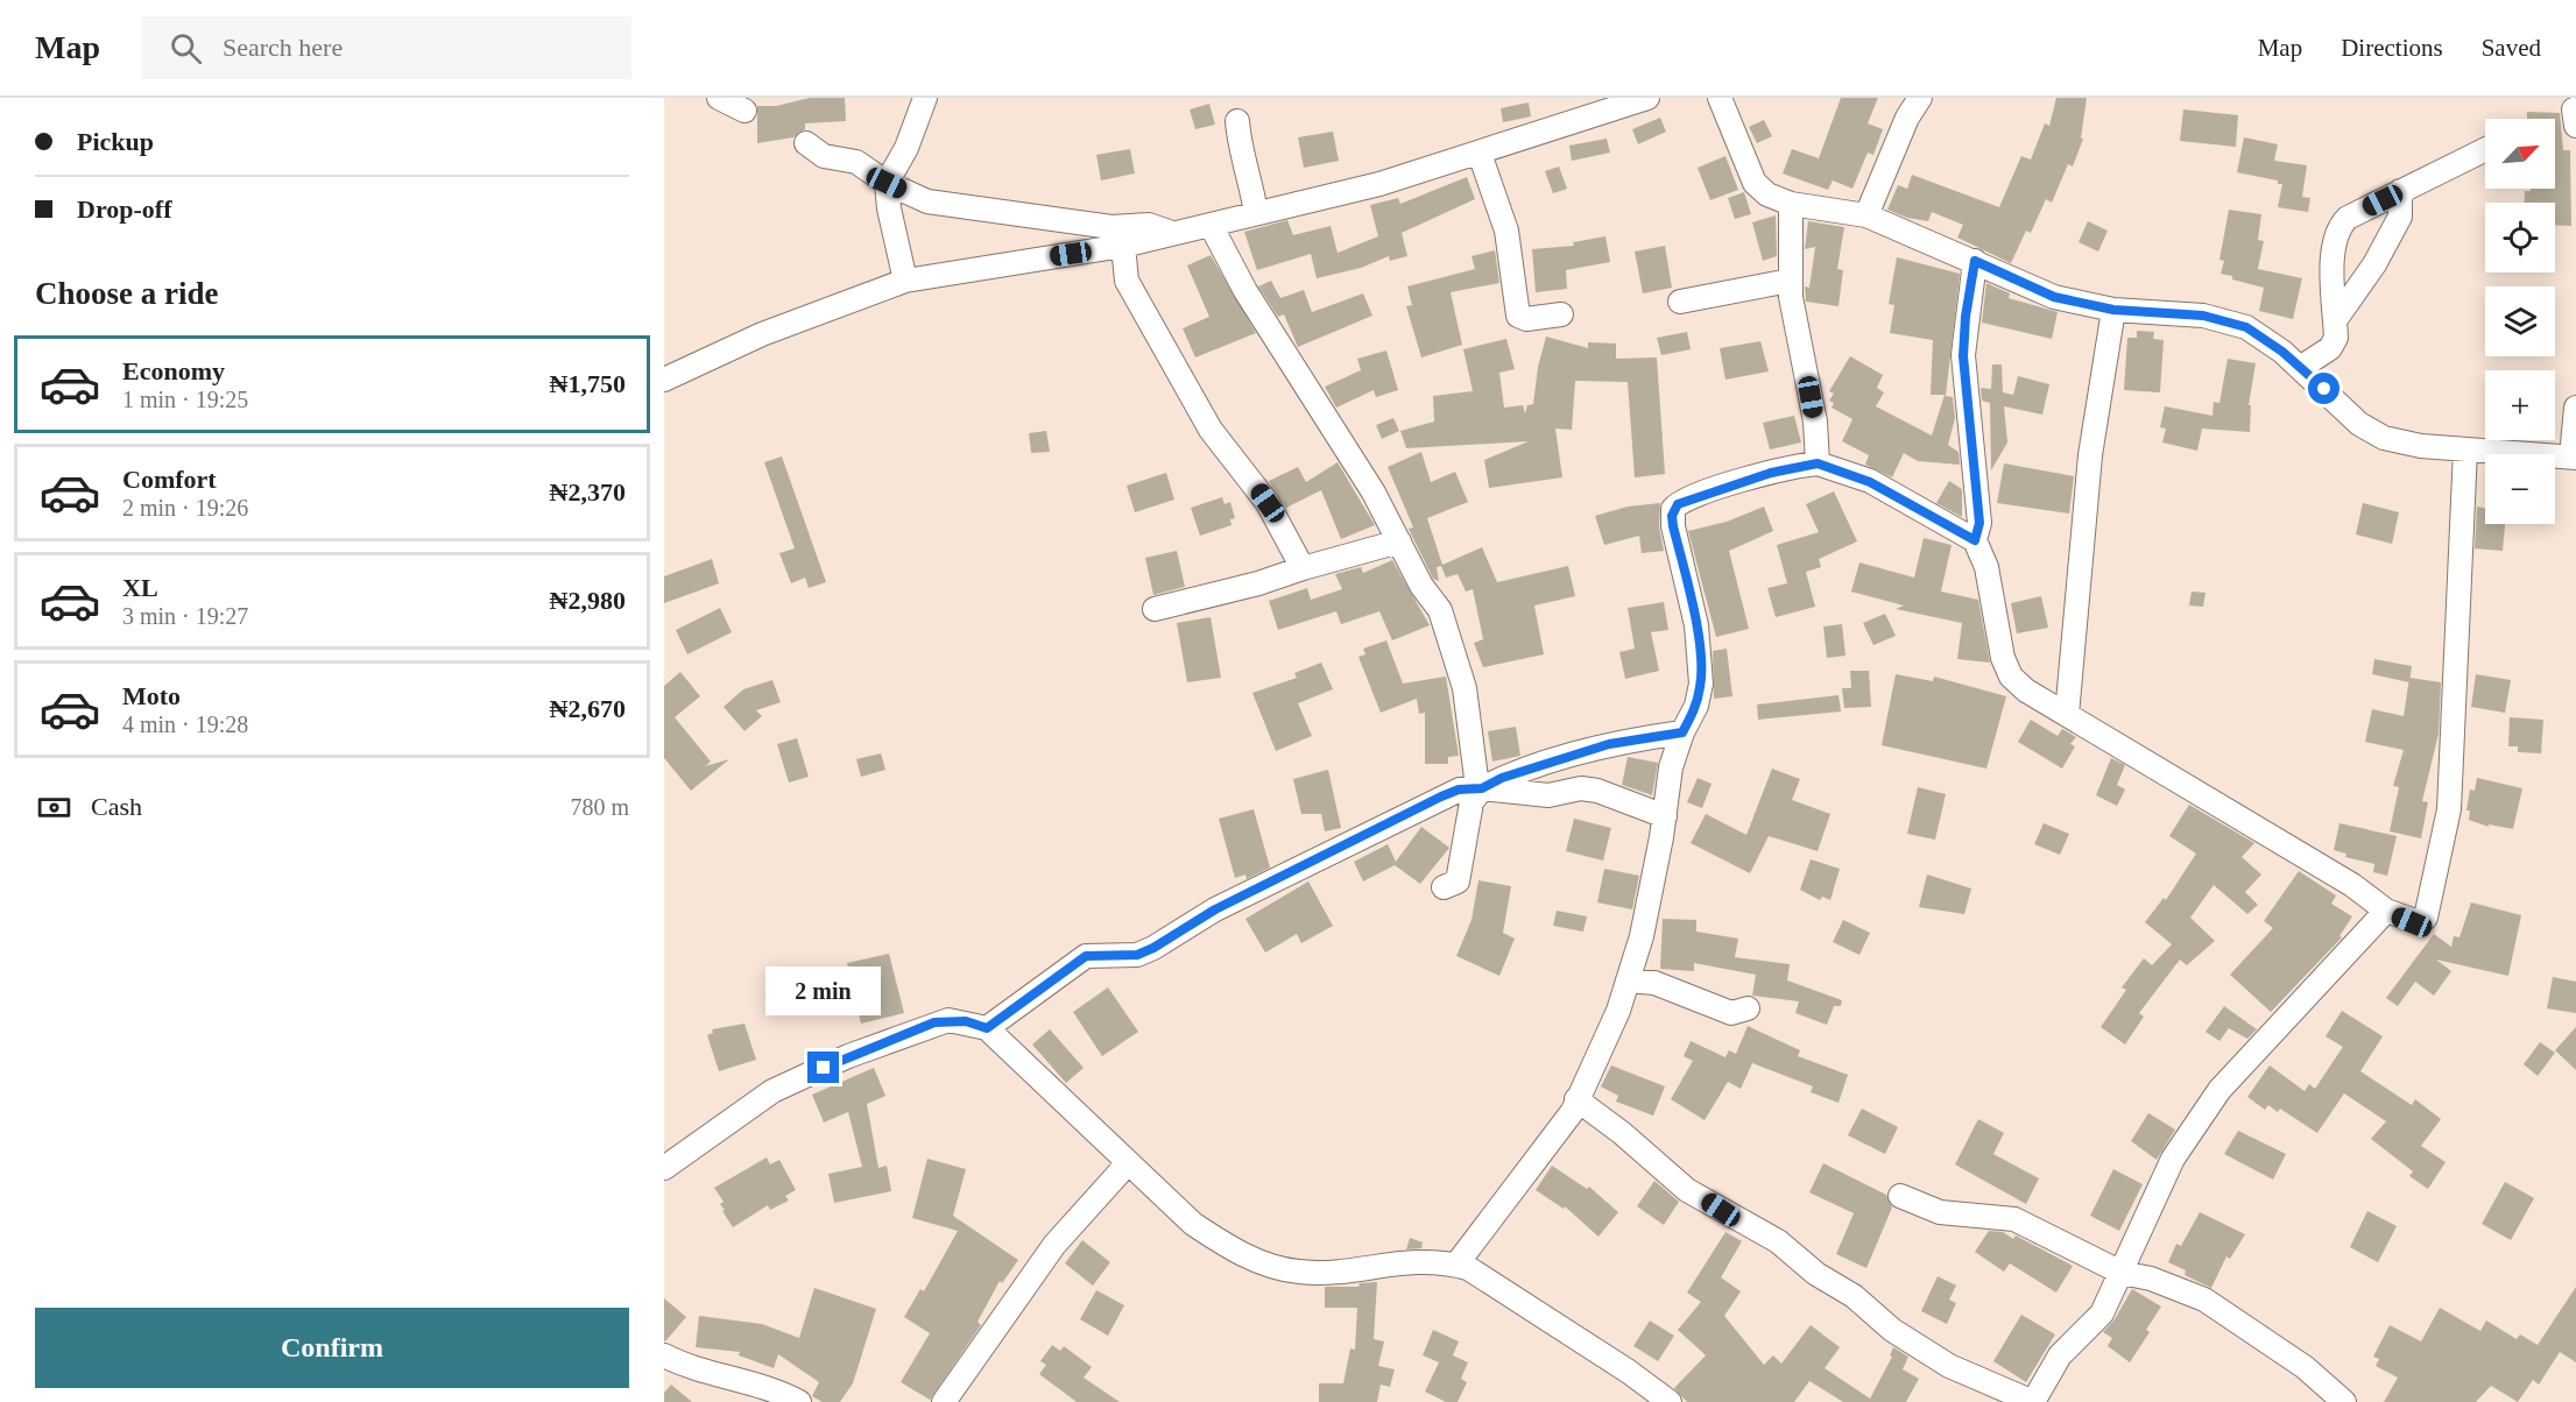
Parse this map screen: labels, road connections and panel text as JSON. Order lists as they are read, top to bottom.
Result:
{
  "north": "top right",
  "page": {
    "header": "Map",
    "search": "Search here",
    "nav": ["Map", "Directions", "Saved"],
    "banner": ["Pickup", "Drop-off"],
    "map_buttons": ["+", "−"],
    "heading": "Choose a ride",
    "list": [
      {
        "name": "Economy",
        "note": "1 min · 19:25",
        "value": "₦1,750"
      },
      {
        "name": "Comfort",
        "note": "2 min · 19:26",
        "value": "₦2,370"
      },
      {
        "name": "XL",
        "note": "3 min · 19:27",
        "value": "₦2,980"
      },
      {
        "name": "Moto",
        "note": "4 min · 19:28",
        "value": "₦2,670"
      }
    ],
    "pay": ["Cash", "780 m"],
    "bubble": "2 min",
    "buttons": "Confirm"
  }
}
